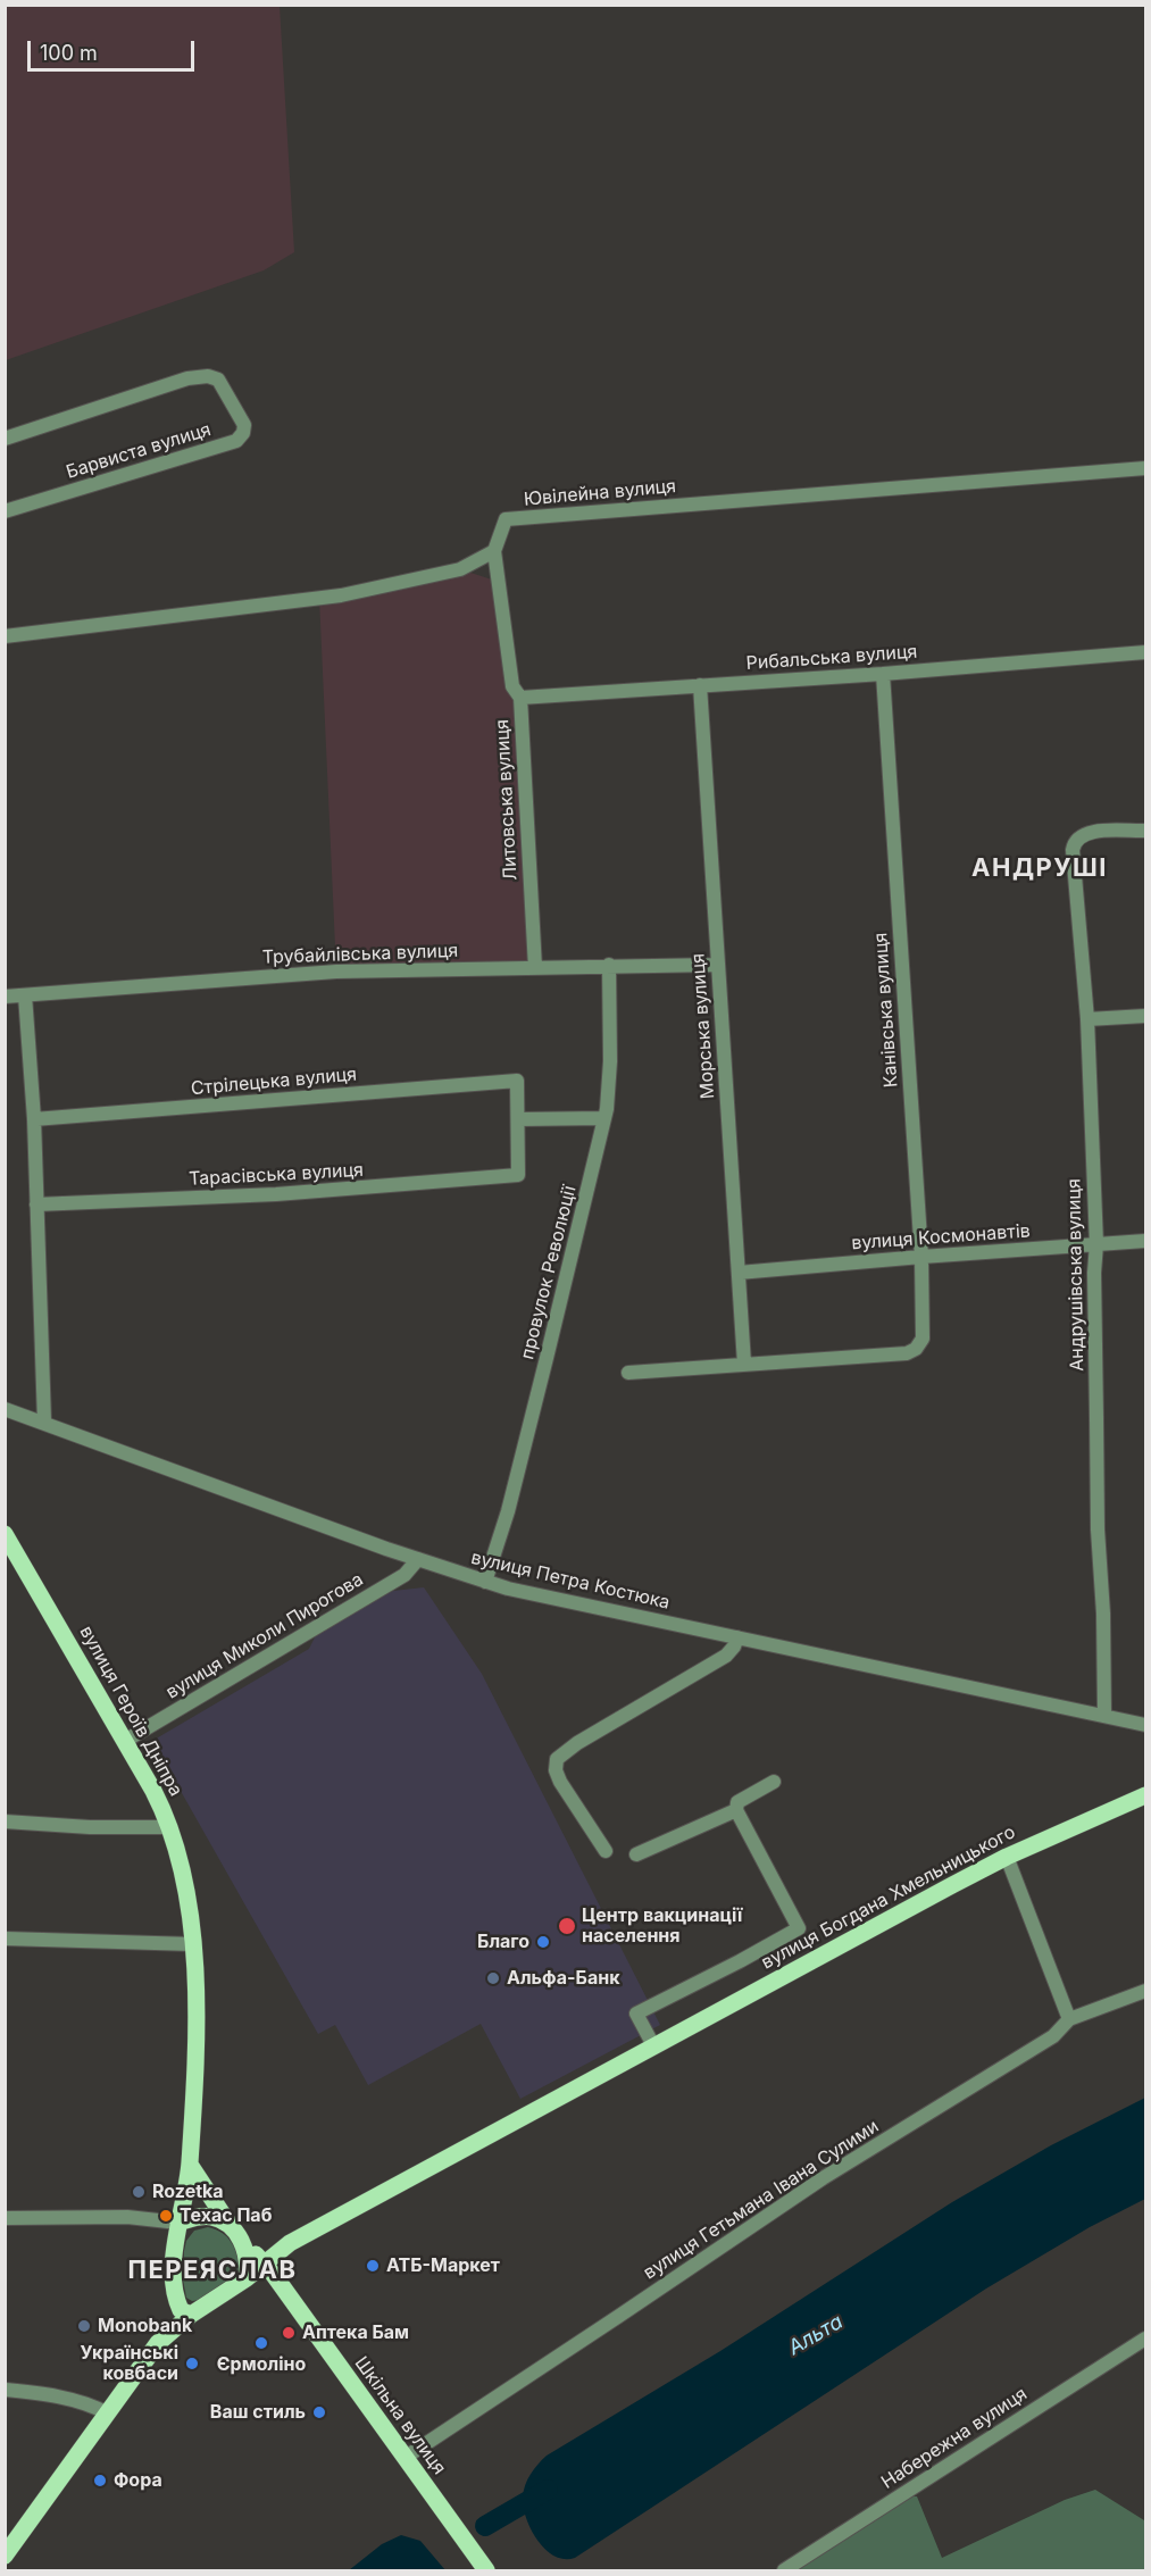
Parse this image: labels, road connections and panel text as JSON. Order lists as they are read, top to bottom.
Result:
{
  "streets": {
    "main road": ["вулиця Героїв Дніпра", "вулиця Богдана Хмельницького", "Шкільна вулиця"],
    "street": [
      "Барвиста вулиця",
      "Ювілейна вулиця",
      "Рибальська вулиця",
      "Литовська вулиця",
      "Трубайлівська вулиця",
      "Канівська вулиця",
      "Морська вулиця",
      "Стрілецька вулиця",
      "Тарасівська вулиця",
      "вулиця Космонавтів",
      "провулок Революції",
      "Андрушівська вулиця",
      "вулиця Петра Костюка",
      "вулиця Миколи Пирогова",
      "вулиця Гетьмана Івана Сулими",
      "Набережна вулиця"
    ]
  },
  "crossings": [
    ["Ювілейна вулиця", "Литовська вулиця"],
    ["Рибальська вулиця", "Литовська вулиця"],
    ["Рибальська вулиця", "Канівська вулиця"],
    ["Рибальська вулиця", "Морська вулиця"],
    ["Литовська вулиця", "Трубайлівська вулиця"],
    ["Трубайлівська вулиця", "Морська вулиця"],
    ["Трубайлівська вулиця", "провулок Революції"],
    ["Канівська вулиця", "Морська вулиця"],
    ["Канівська вулиця", "вулиця Космонавтів"],
    ["Морська вулиця", "вулиця Космонавтів"],
    ["Стрілецька вулиця", "Тарасівська вулиця"],
    ["вулиця Космонавтів", "Андрушівська вулиця"],
    ["провулок Революції", "вулиця Петра Костюка"],
    ["Андрушівська вулиця", "вулиця Петра Костюка"],
    ["вулиця Петра Костюка", "вулиця Миколи Пирогова"],
    ["вулиця Миколи Пирогова", "вулиця Героїв Дніпра"],
    ["вулиця Героїв Дніпра", "вулиця Богдана Хмельницького"],
    ["вулиця Богдана Хмельницького", "Шкільна вулиця"],
    ["вулиця Гетьмана Івана Сулими", "Шкільна вулиця"]
  ],
  "districts": ["АНДРУШІ", "ПЕРЕЯСЛАВ"],
  "water": ["Альта"],
  "places": [
    "Центр вакцинації населення",
    "Благо",
    "Альфа-Банк",
    "Rozetka",
    "Техас Паб",
    "АТБ-Маркет",
    "Monobank",
    "Аптека Бам",
    "Єрмоліно",
    "Українські ковбаси",
    "Ваш стиль",
    "Фора"
  ],
  "scale_bar": "100 m"
}
